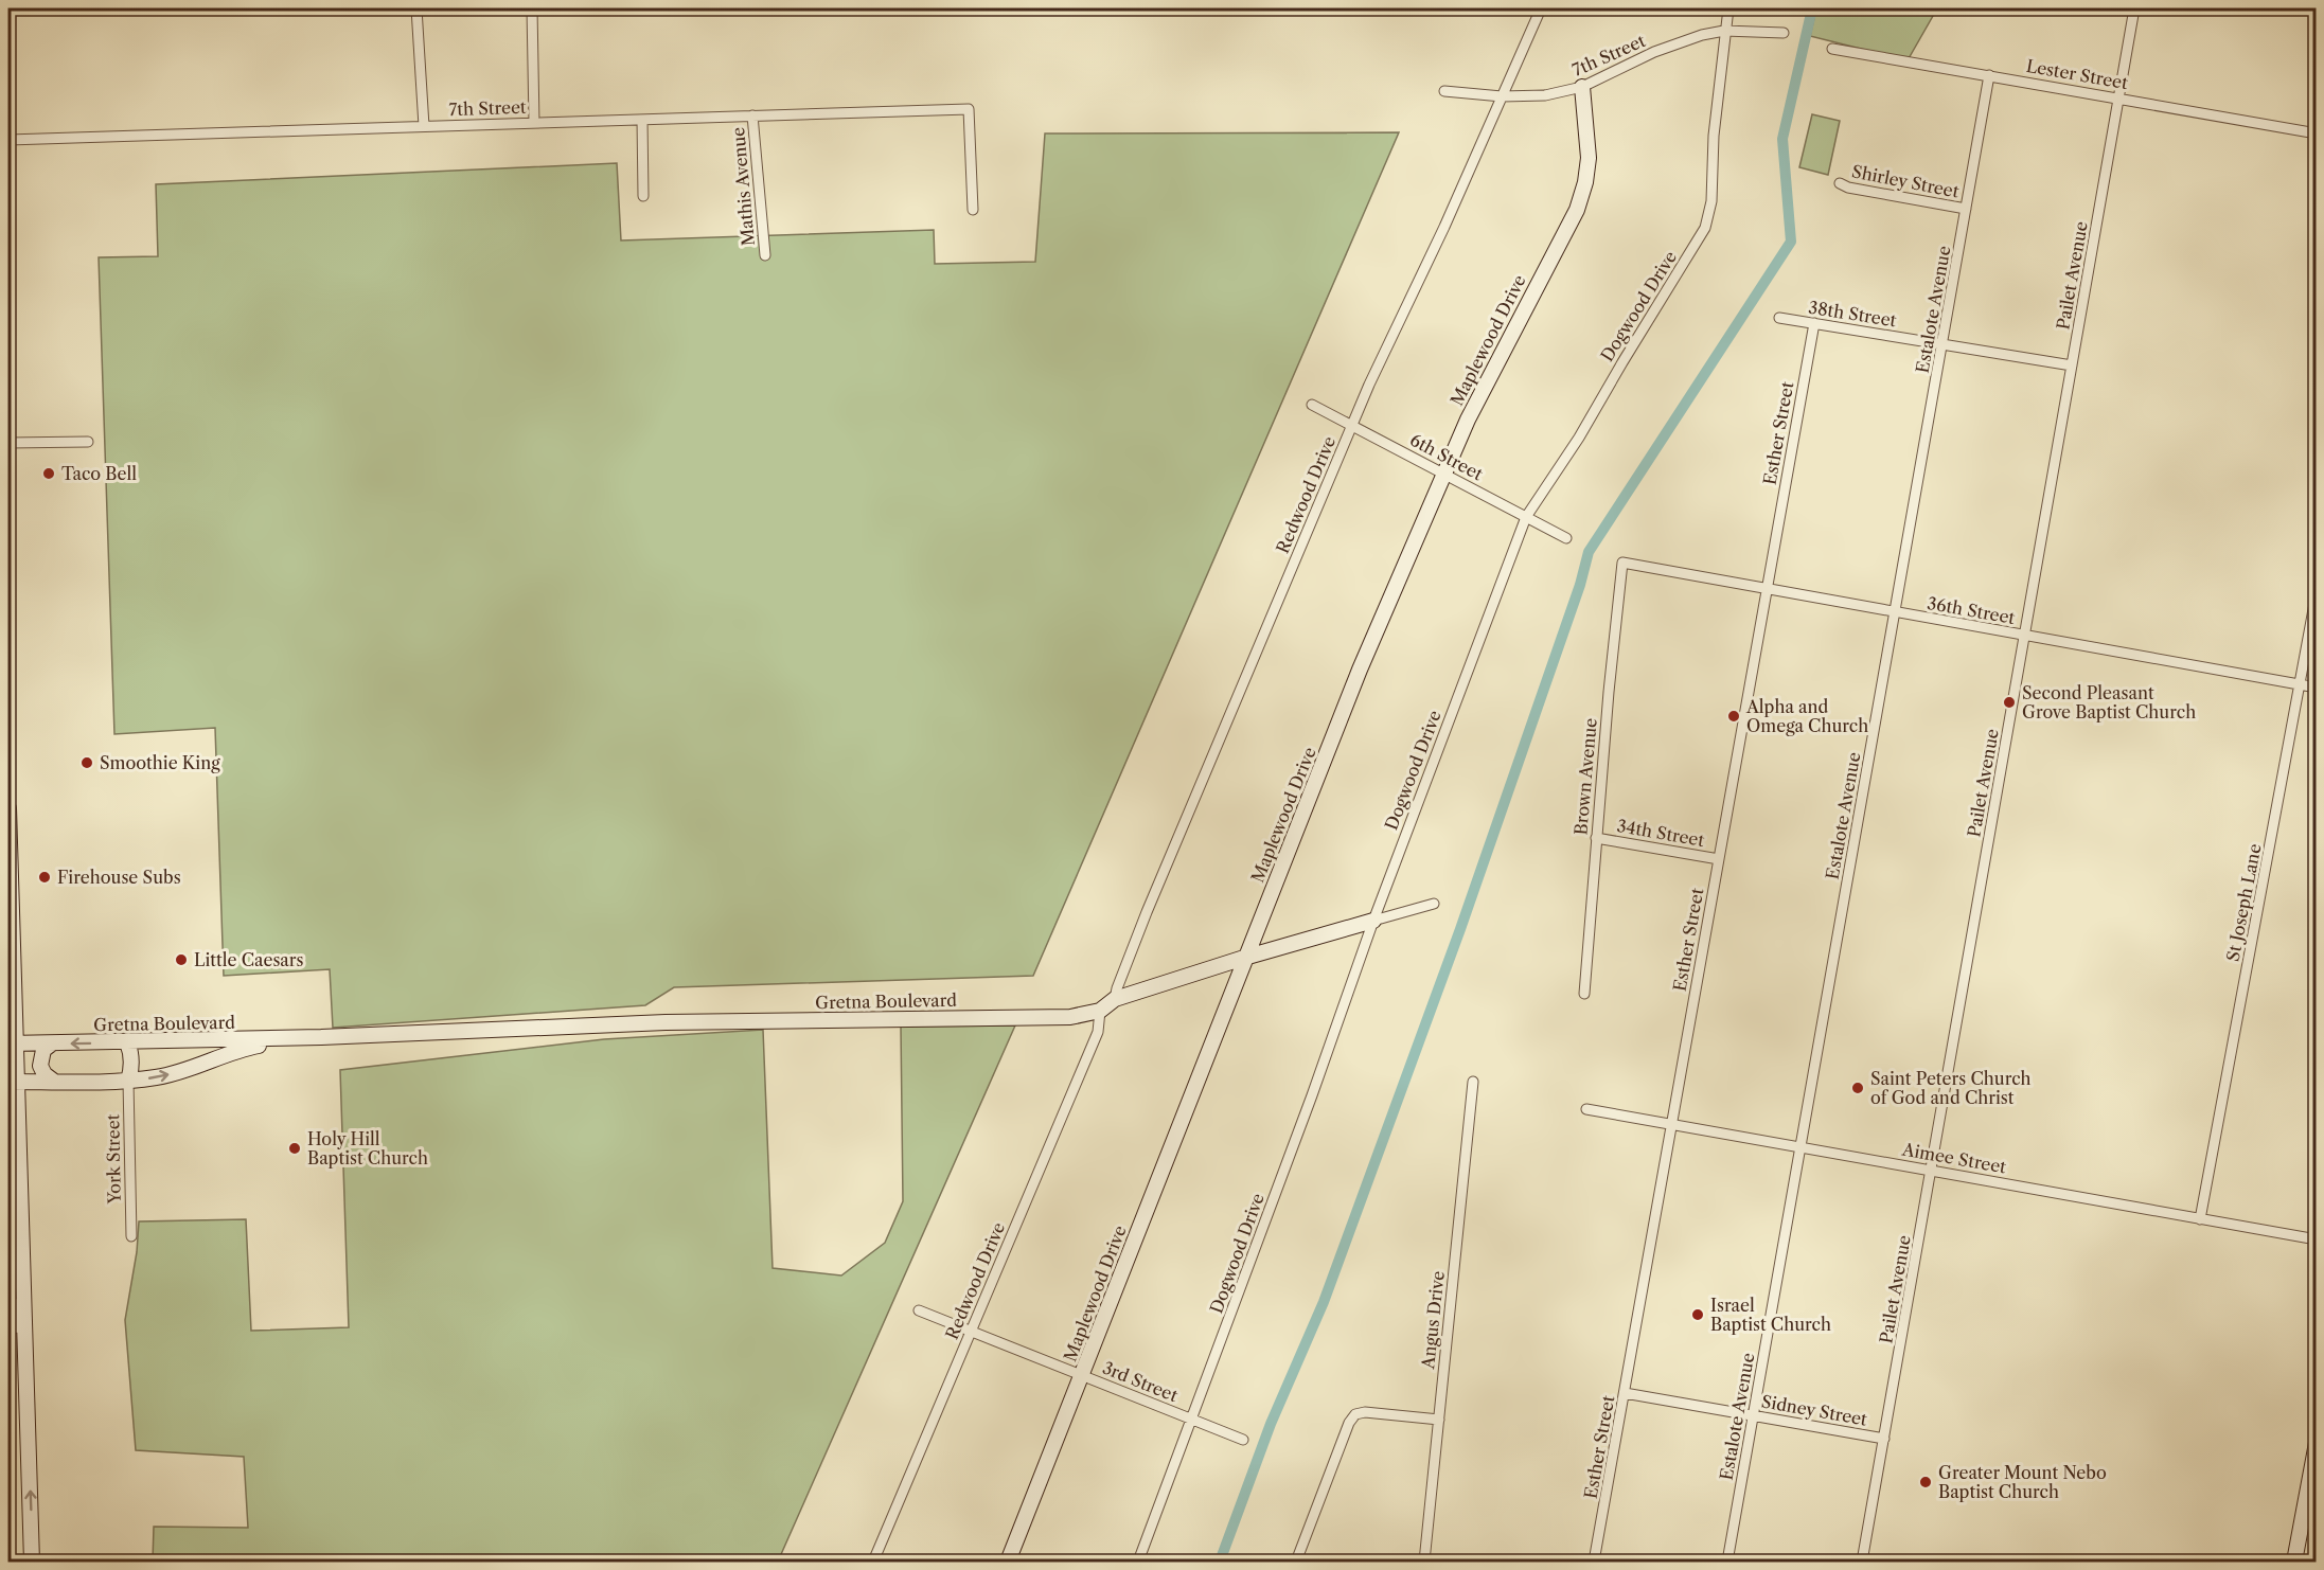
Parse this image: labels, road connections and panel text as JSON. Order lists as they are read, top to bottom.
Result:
{
  "streets": {
    "street": [
      "7th Street",
      "Lester Street",
      "Shirley Street",
      "Mathis Avenue",
      "Pailet Avenue",
      "Dogwood Drive",
      "Estalote Avenue",
      "38th Street",
      "Maplewood Drive",
      "Esther Street",
      "6th Street",
      "Redwood Drive",
      "36th Street",
      "Brown Avenue",
      "34th Street",
      "St Joseph Lane",
      "Gretna Boulevard",
      "Aimee Street",
      "York Street",
      "Angus Drive",
      "3rd Street",
      "Sidney Street"
    ]
  },
  "crossings": [
    ["7th Street", "Mathis Avenue"],
    ["7th Street", "Dogwood Drive"],
    ["7th Street", "Maplewood Drive"],
    ["7th Street", "Redwood Drive"],
    ["Lester Street", "Pailet Avenue"],
    ["Lester Street", "Estalote Avenue"],
    ["Shirley Street", "Estalote Avenue"],
    ["Pailet Avenue", "38th Street"],
    ["Pailet Avenue", "36th Street"],
    ["Pailet Avenue", "Aimee Street"],
    ["Pailet Avenue", "Sidney Street"],
    ["Dogwood Drive", "6th Street"],
    ["Dogwood Drive", "Gretna Boulevard"],
    ["Dogwood Drive", "3rd Street"],
    ["Estalote Avenue", "38th Street"],
    ["Estalote Avenue", "36th Street"],
    ["Estalote Avenue", "Aimee Street"],
    ["Estalote Avenue", "Sidney Street"],
    ["38th Street", "Esther Street"],
    ["Maplewood Drive", "6th Street"],
    ["Maplewood Drive", "Gretna Boulevard"],
    ["Maplewood Drive", "3rd Street"],
    ["Esther Street", "36th Street"],
    ["Esther Street", "34th Street"],
    ["Esther Street", "Aimee Street"],
    ["Esther Street", "Sidney Street"],
    ["6th Street", "Redwood Drive"],
    ["Redwood Drive", "Gretna Boulevard"],
    ["Redwood Drive", "3rd Street"],
    ["36th Street", "Brown Avenue"],
    ["36th Street", "St Joseph Lane"],
    ["Brown Avenue", "34th Street"],
    ["St Joseph Lane", "Aimee Street"],
    ["Gretna Boulevard", "York Street"]
  ],
  "places": [
    "Taco Bell",
    "Second Pleasant Grove Baptist Church",
    "Alpha and Omega Church",
    "Smoothie King",
    "Firehouse Subs",
    "Little Caesars",
    "Saint Peters Church of God and Christ",
    "Holy Hill Baptist Church",
    "Israel Baptist Church",
    "Greater Mount Nebo Baptist Church"
  ]
}
